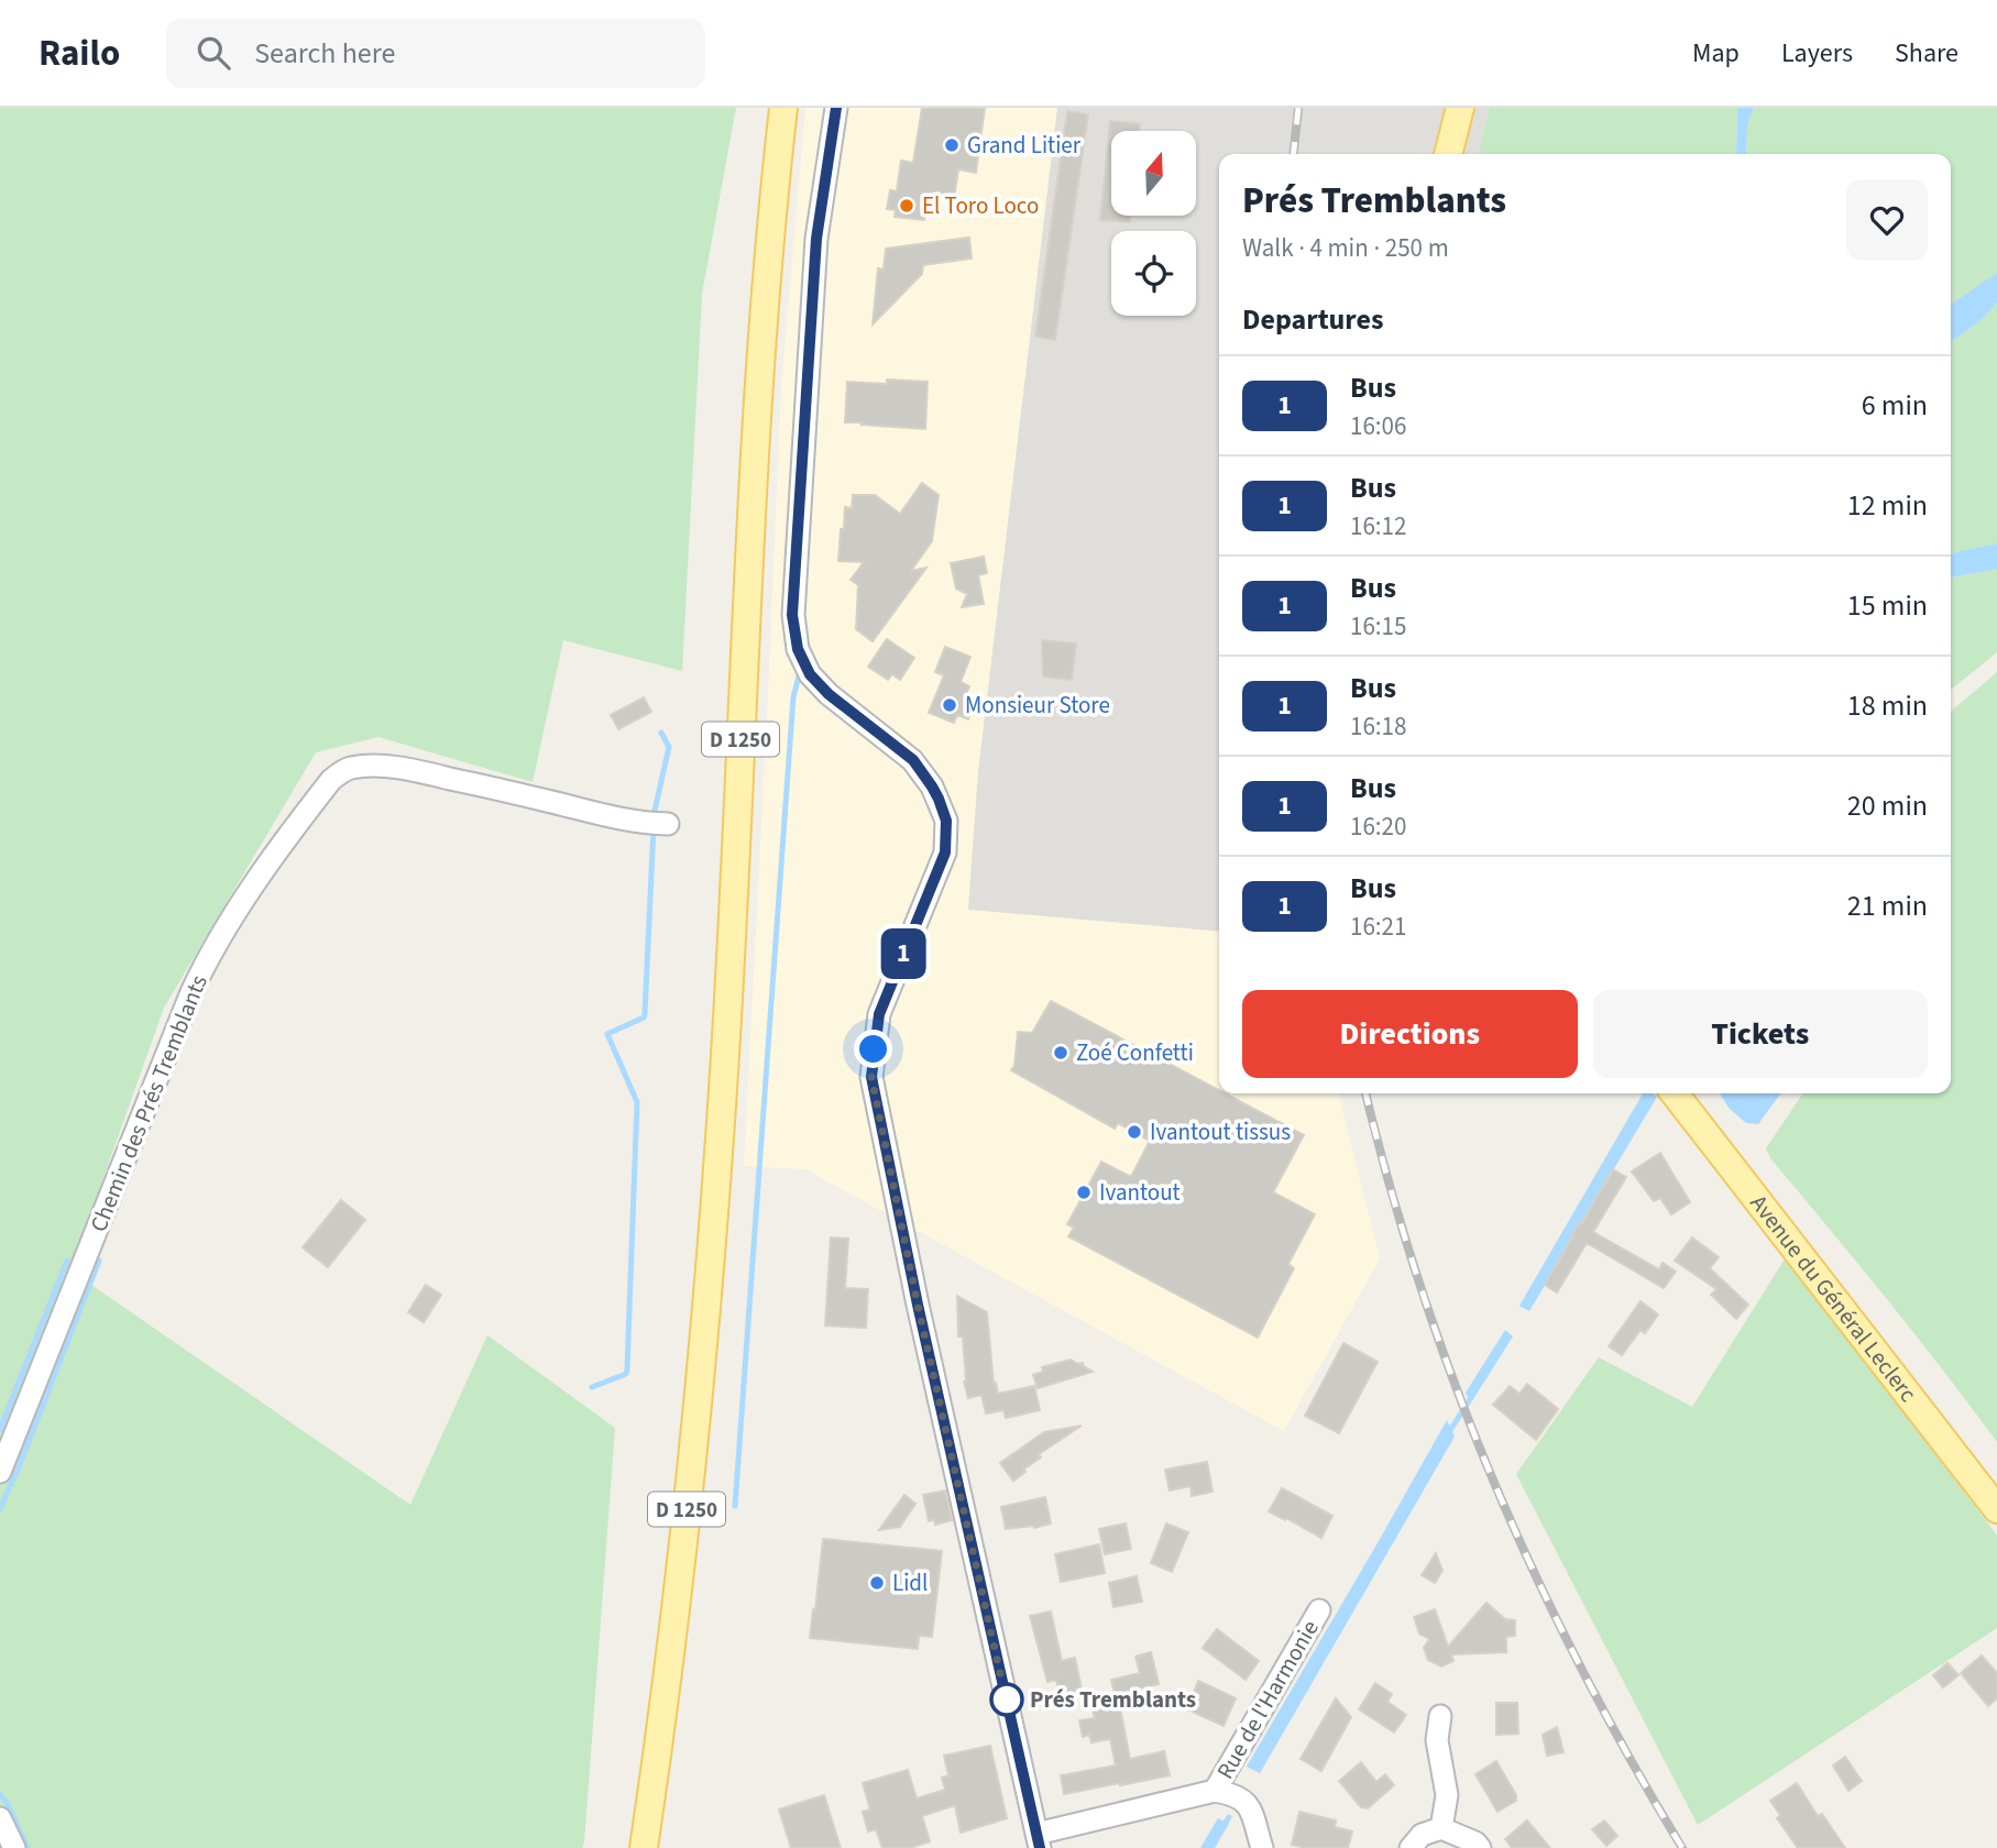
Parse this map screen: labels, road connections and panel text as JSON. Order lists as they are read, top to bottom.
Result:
{
  "streets": {
    "main road": ["D 1250", "Avenue du Général Leclerc"],
    "street": ["Chemin des Prés Tremblants", "Rue de l'Harmonie"]
  },
  "places": [
    "Grand Litier",
    "El Toro Loco",
    "Monsieur Store",
    "Zoé Confetti",
    "Ivantout tissus",
    "Ivantout",
    "Lidl",
    "Prés Tremblants"
  ],
  "lines": ["bus line 1"],
  "north": "top",
  "page": {
    "header": "Railo",
    "search": "Search here",
    "nav": ["Map", "Layers", "Share"],
    "on_map": "1",
    "heading": [
      ["Prés Tremblants", "Walk · 4 min · 250 m"],
      "Departures"
    ],
    "list": [
      {
        "mark": "1",
        "name": "Bus",
        "note": "16:06",
        "value": "6 min"
      },
      {
        "mark": "1",
        "name": "Bus",
        "note": "16:12",
        "value": "12 min"
      },
      {
        "mark": "1",
        "name": "Bus",
        "note": "16:15",
        "value": "15 min"
      },
      {
        "mark": "1",
        "name": "Bus",
        "note": "16:18",
        "value": "18 min"
      },
      {
        "mark": "1",
        "name": "Bus",
        "note": "16:20",
        "value": "20 min"
      },
      {
        "mark": "1",
        "name": "Bus",
        "note": "16:21",
        "value": "21 min"
      }
    ],
    "buttons": ["Directions", "Tickets"]
  }
}
